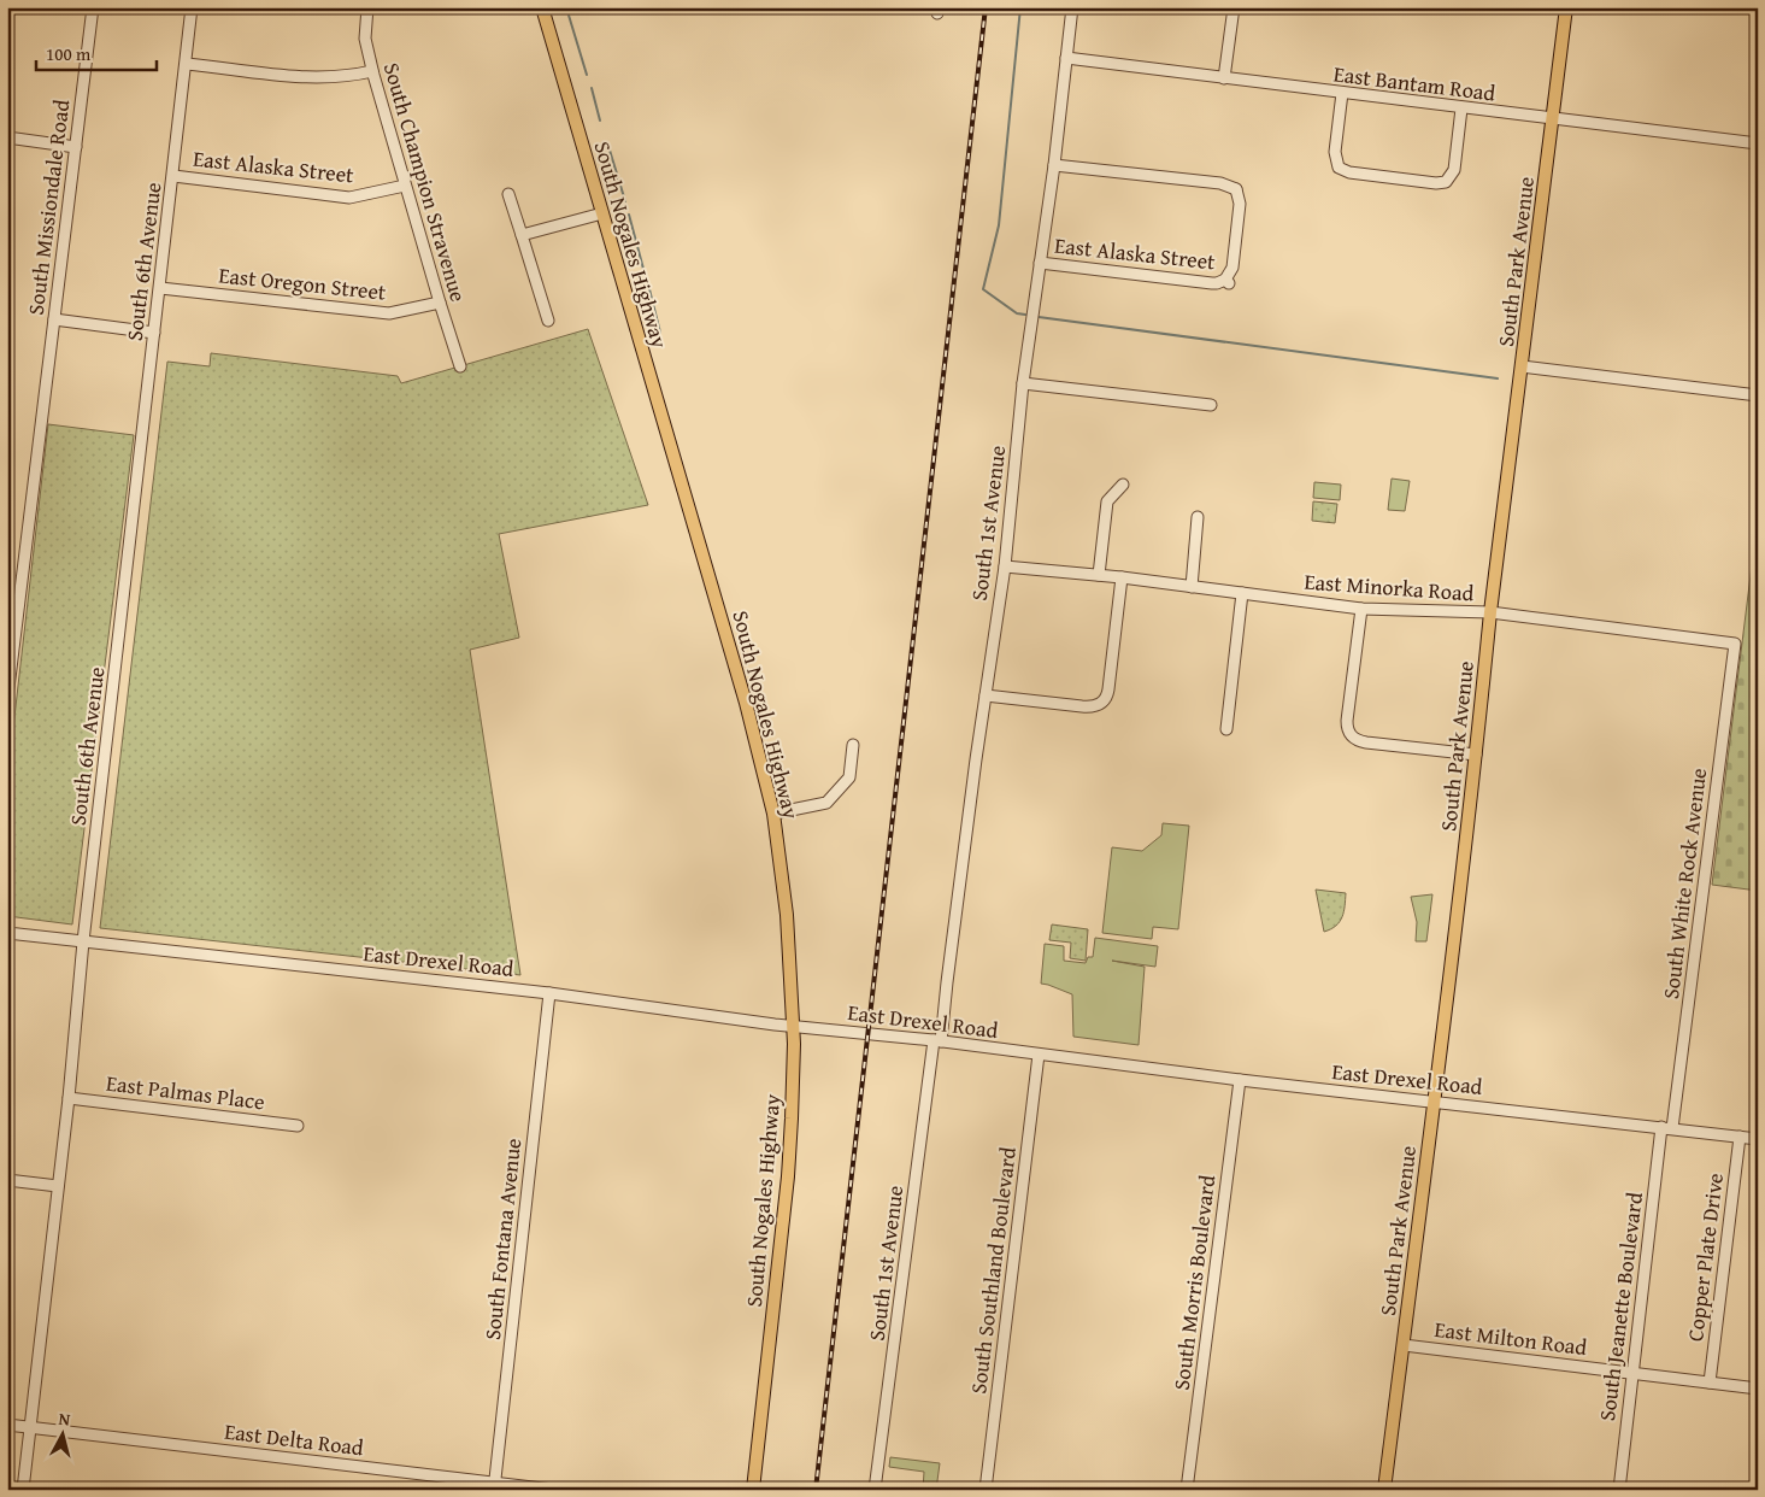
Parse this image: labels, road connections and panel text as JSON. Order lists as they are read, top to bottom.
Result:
{
  "streets": {
    "main road": ["South Nogales Highway", "South Park Avenue"],
    "street": [
      "East Bantam Road",
      "East Alaska Street",
      "South Champion Stravenue",
      "South Missiondale Road",
      "South 6th Avenue",
      "East Oregon Street",
      "South 1st Avenue",
      "East Minorka Road",
      "South White Rock Avenue",
      "East Drexel Road",
      "East Palmas Place",
      "South Fontana Avenue",
      "Copper Plate Drive",
      "South Southland Boulevard",
      "South Morris Boulevard",
      "South Jeanette Boulevard",
      "East Milton Road",
      "East Delta Road"
    ]
  },
  "crossings": [
    ["East Bantam Road", "South Park Avenue"],
    ["East Bantam Road", "South 1st Avenue"],
    ["East Alaska Street", "South Champion Stravenue"],
    ["East Alaska Street", "South 6th Avenue"],
    ["East Alaska Street", "South 1st Avenue"],
    ["South Champion Stravenue", "East Oregon Street"],
    ["South Nogales Highway", "East Drexel Road"],
    ["South 6th Avenue", "East Oregon Street"],
    ["South 6th Avenue", "East Drexel Road"],
    ["South 6th Avenue", "East Palmas Place"],
    ["South 6th Avenue", "East Delta Road"],
    ["South Park Avenue", "East Minorka Road"],
    ["South Park Avenue", "East Drexel Road"],
    ["South Park Avenue", "East Milton Road"],
    ["South 1st Avenue", "East Minorka Road"],
    ["South 1st Avenue", "East Drexel Road"],
    ["East Minorka Road", "South White Rock Avenue"],
    ["South White Rock Avenue", "East Drexel Road"],
    ["South White Rock Avenue", "South Jeanette Boulevard"],
    ["East Drexel Road", "South Fontana Avenue"],
    ["East Drexel Road", "Copper Plate Drive"],
    ["East Drexel Road", "South Southland Boulevard"],
    ["East Drexel Road", "South Morris Boulevard"],
    ["East Drexel Road", "South Jeanette Boulevard"],
    ["South Fontana Avenue", "East Delta Road"],
    ["Copper Plate Drive", "East Milton Road"],
    ["South Jeanette Boulevard", "East Milton Road"]
  ],
  "scale_bar": "100 m",
  "north": "top"
}
